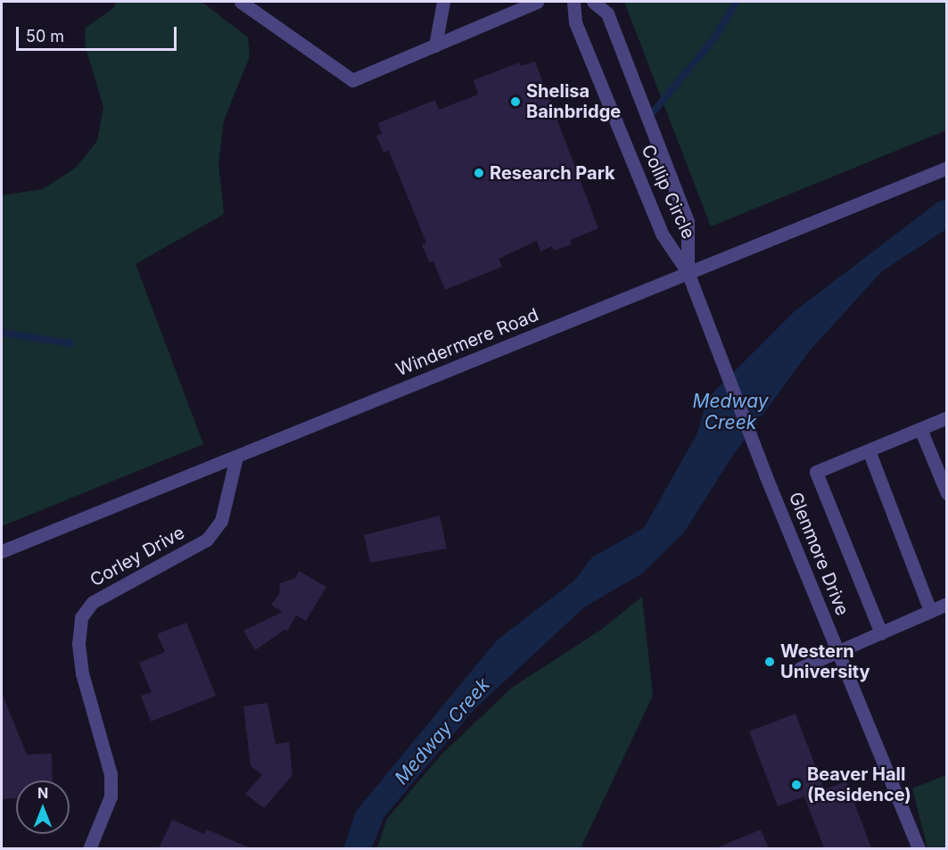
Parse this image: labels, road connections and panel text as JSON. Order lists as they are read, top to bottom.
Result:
{
  "streets": {
    "street": [
      "Collip Circle",
      "Windermere Road",
      "Glenmore Drive",
      "Corley Drive"
    ]
  },
  "crossings": [
    ["Collip Circle", "Windermere Road"],
    ["Collip Circle", "Glenmore Drive"],
    ["Windermere Road", "Glenmore Drive"],
    ["Windermere Road", "Corley Drive"]
  ],
  "water": ["Medway Creek"],
  "places": [
    "Shelisa Bainbridge",
    "Research Park",
    "Western University",
    "Beaver Hall (Residence)"
  ],
  "scale_bar": "50 m",
  "north": "top"
}
